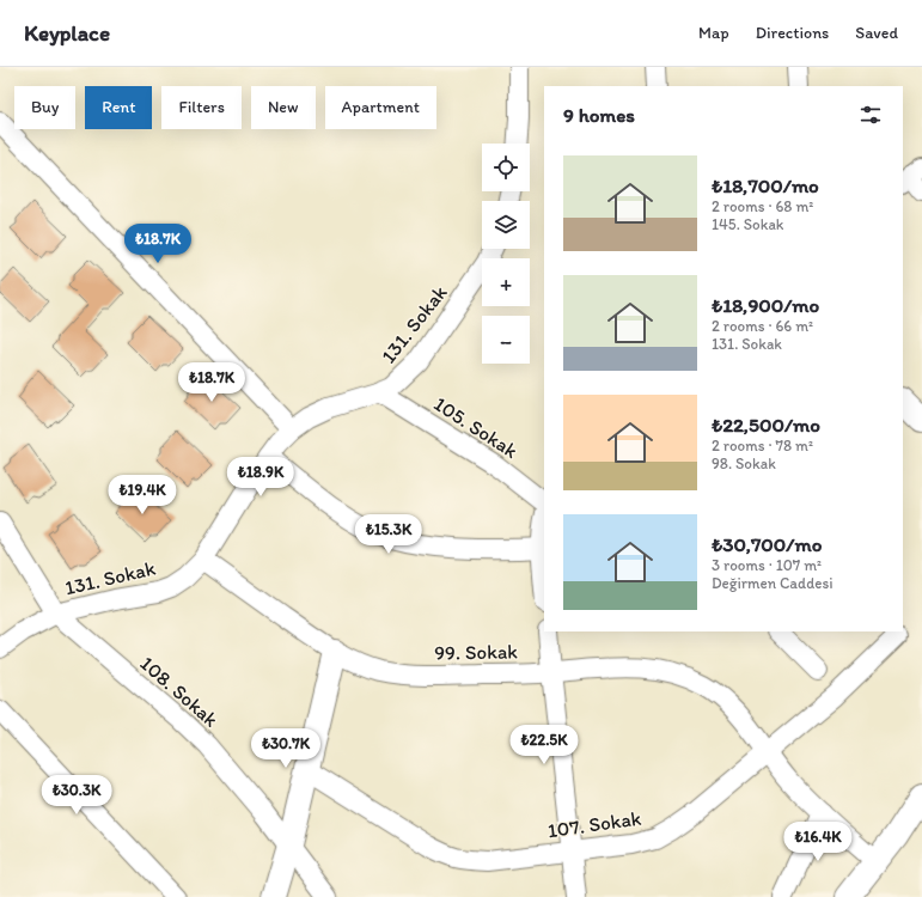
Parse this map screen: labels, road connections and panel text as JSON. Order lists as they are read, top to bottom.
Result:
{
  "streets": {
    "street": [
      "131. Sokak",
      "105. Sokak",
      "99. Sokak",
      "108. Sokak",
      "107. Sokak"
    ]
  },
  "crossings": [
    ["131. Sokak", "105. Sokak"],
    ["131. Sokak", "99. Sokak"],
    ["131. Sokak", "108. Sokak"],
    ["99. Sokak", "107. Sokak"]
  ],
  "page": {
    "header": "Keyplace",
    "nav": ["Map", "Directions", "Saved"],
    "chip": [
      "Buy",
      "Rent",
      "Filters",
      "New",
      "Apartment"
    ],
    "heading": "9 homes",
    "map_buttons": ["+", "−"],
    "list": [
      {
        "name": "₺18,700/mo",
        "note": "2 rooms · 68 m² · 145. Sokak"
      },
      {
        "name": "₺18,900/mo",
        "note": "2 rooms · 66 m² · 131. Sokak"
      },
      {
        "name": "₺22,500/mo",
        "note": "2 rooms · 78 m² · 98. Sokak"
      },
      {
        "name": "₺30,700/mo",
        "note": "3 rooms · 107 m² · Değirmen Caddesi"
      }
    ],
    "price": [
      "₺18.7K",
      "₺18.7K",
      "₺18.9K",
      "₺19.4K",
      "₺15.3K",
      "₺22.5K",
      "₺30.7K",
      "₺30.3K",
      "₺16.4K"
    ]
  }
}
